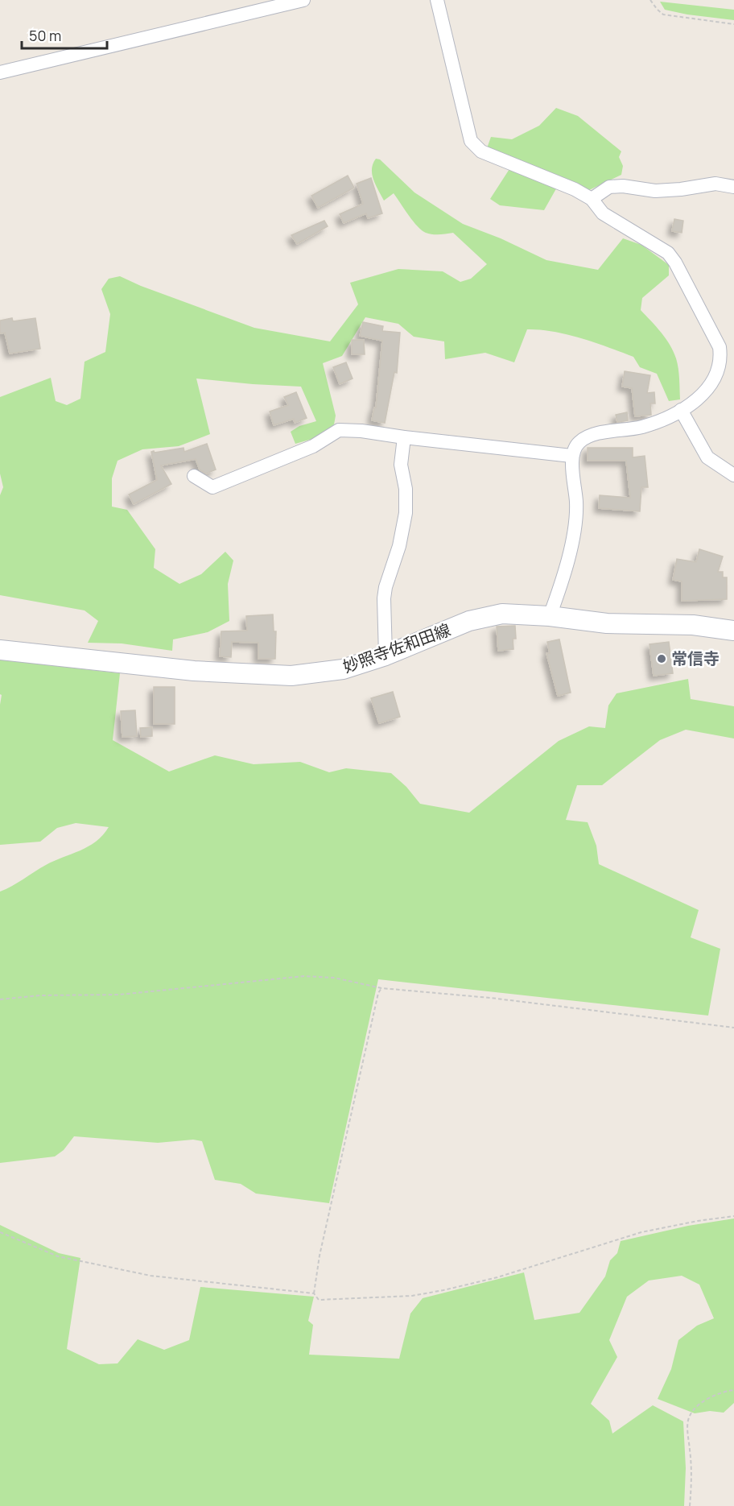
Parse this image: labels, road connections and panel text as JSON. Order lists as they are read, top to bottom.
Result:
{
  "streets": {
    "main road": ["妙照寺佐和田線"]
  },
  "places": ["常信寺"],
  "scale_bar": "50 m"
}
